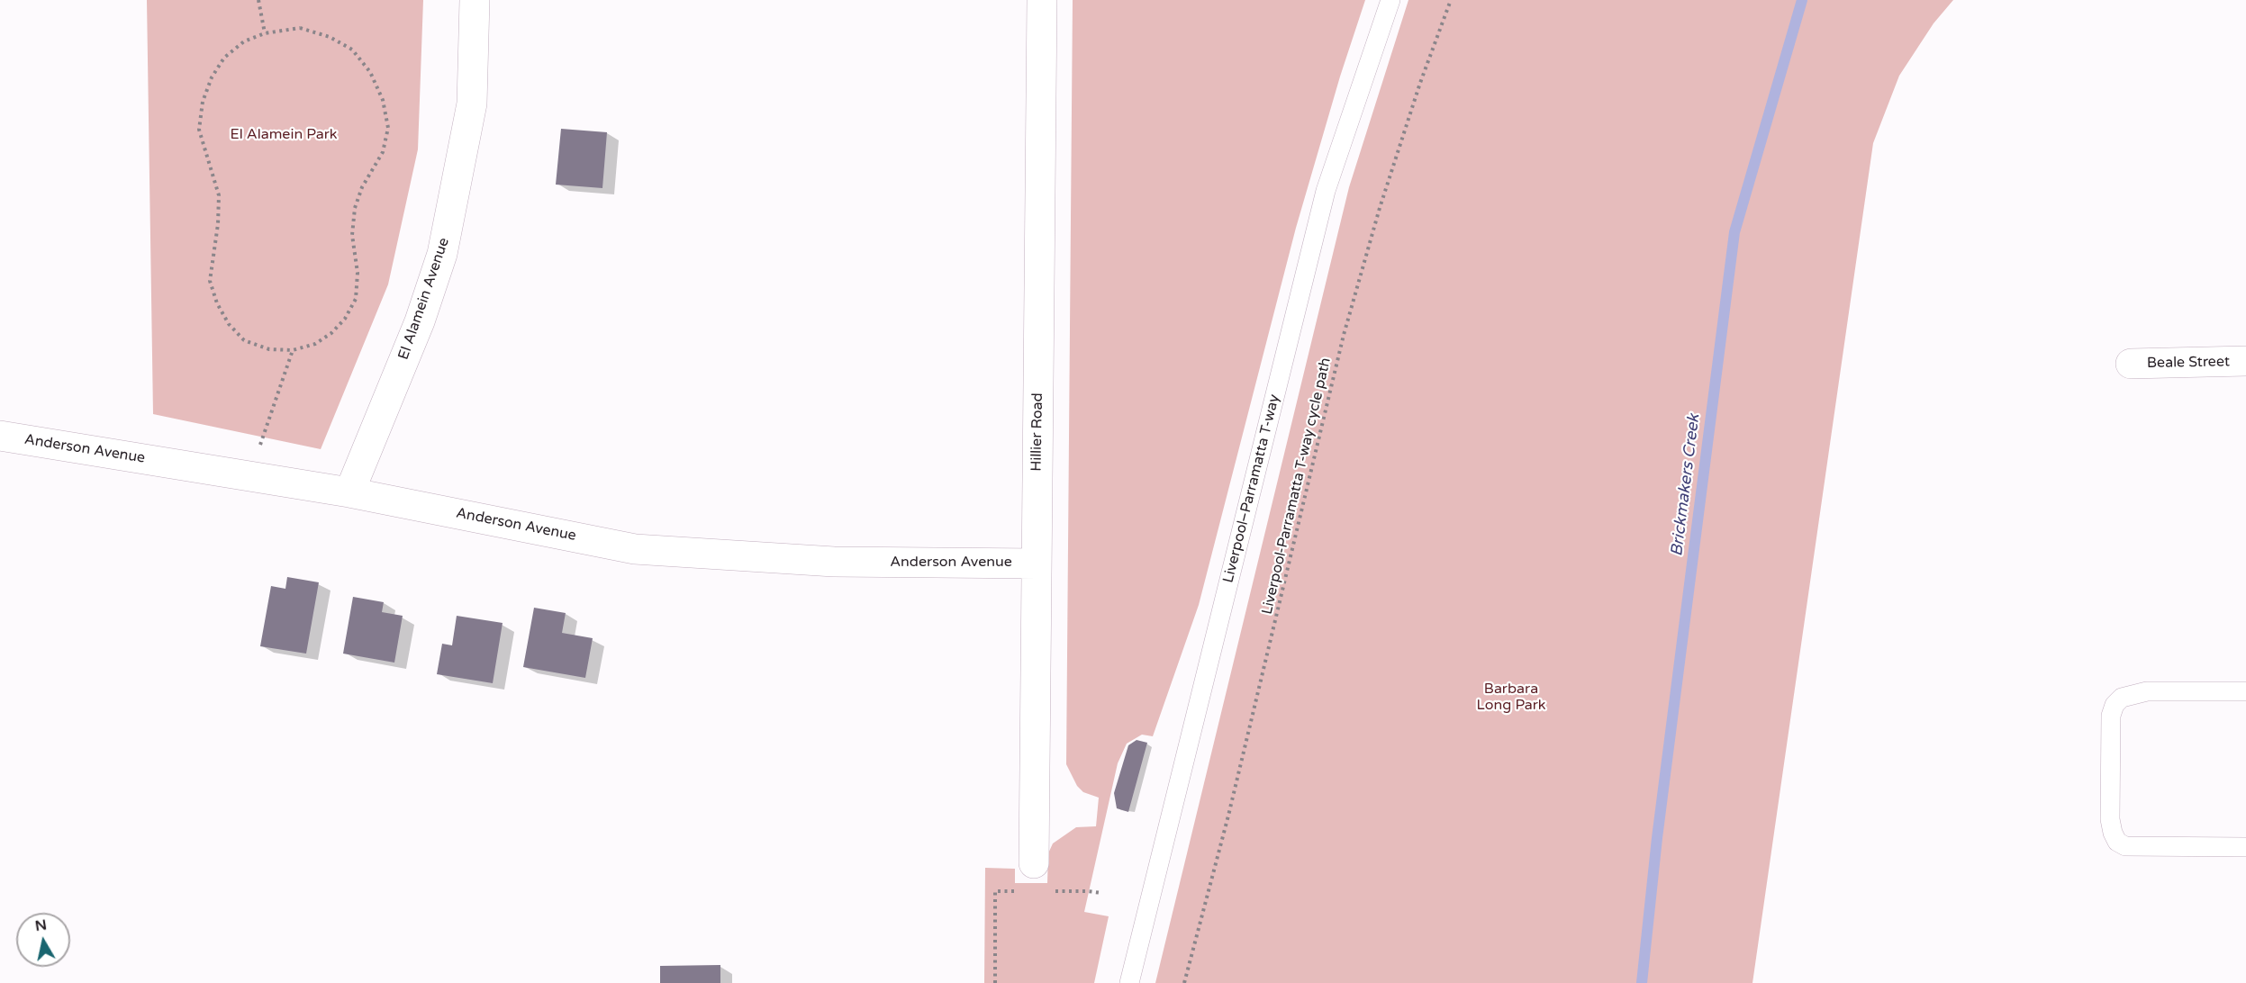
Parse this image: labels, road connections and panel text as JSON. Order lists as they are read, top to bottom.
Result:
{
  "streets": {
    "street": [
      "El Alamein Avenue",
      "Beale Street",
      "Hillier Road",
      "Anderson Avenue"
    ],
    "lane": ["Liverpool–Parramatta T-way"],
    "path": ["Liverpool-Parramatta T-way cycle path"]
  },
  "crossings": [
    ["El Alamein Avenue", "Anderson Avenue"],
    ["Hillier Road", "Anderson Avenue"]
  ],
  "water": ["Brickmakers Creek"],
  "parks": ["El Alamein Park", "Barbara Long Park"],
  "north": "top"
}
